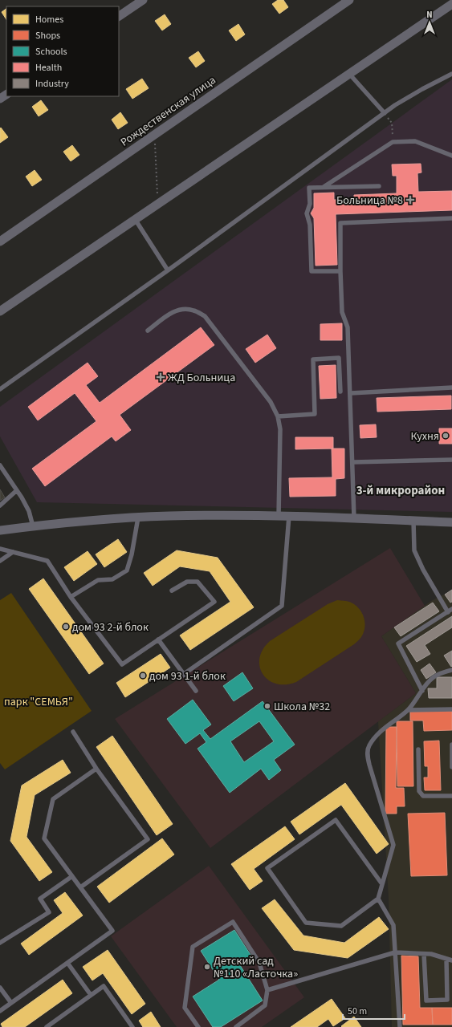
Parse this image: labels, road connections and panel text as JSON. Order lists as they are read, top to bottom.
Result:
{
  "streets": {
    "street": ["Рождественская улица"]
  },
  "districts": ["3-й микрорайон"],
  "parks": ["парк \"СЕМЬЯ\""],
  "places": {
    "health": ["Больница №8", "ЖД Больница"],
    "other": [
      "Кухня",
      "дом 93 2-й блок",
      "дом 93 1-й блок",
      "Школа №32",
      "Детский сад №110 «Ласточка»"
    ]
  },
  "legend": [
    "Homes",
    "Shops",
    "Schools",
    "Health",
    "Industry"
  ],
  "scale_bar": "50 m",
  "north": "top"
}
